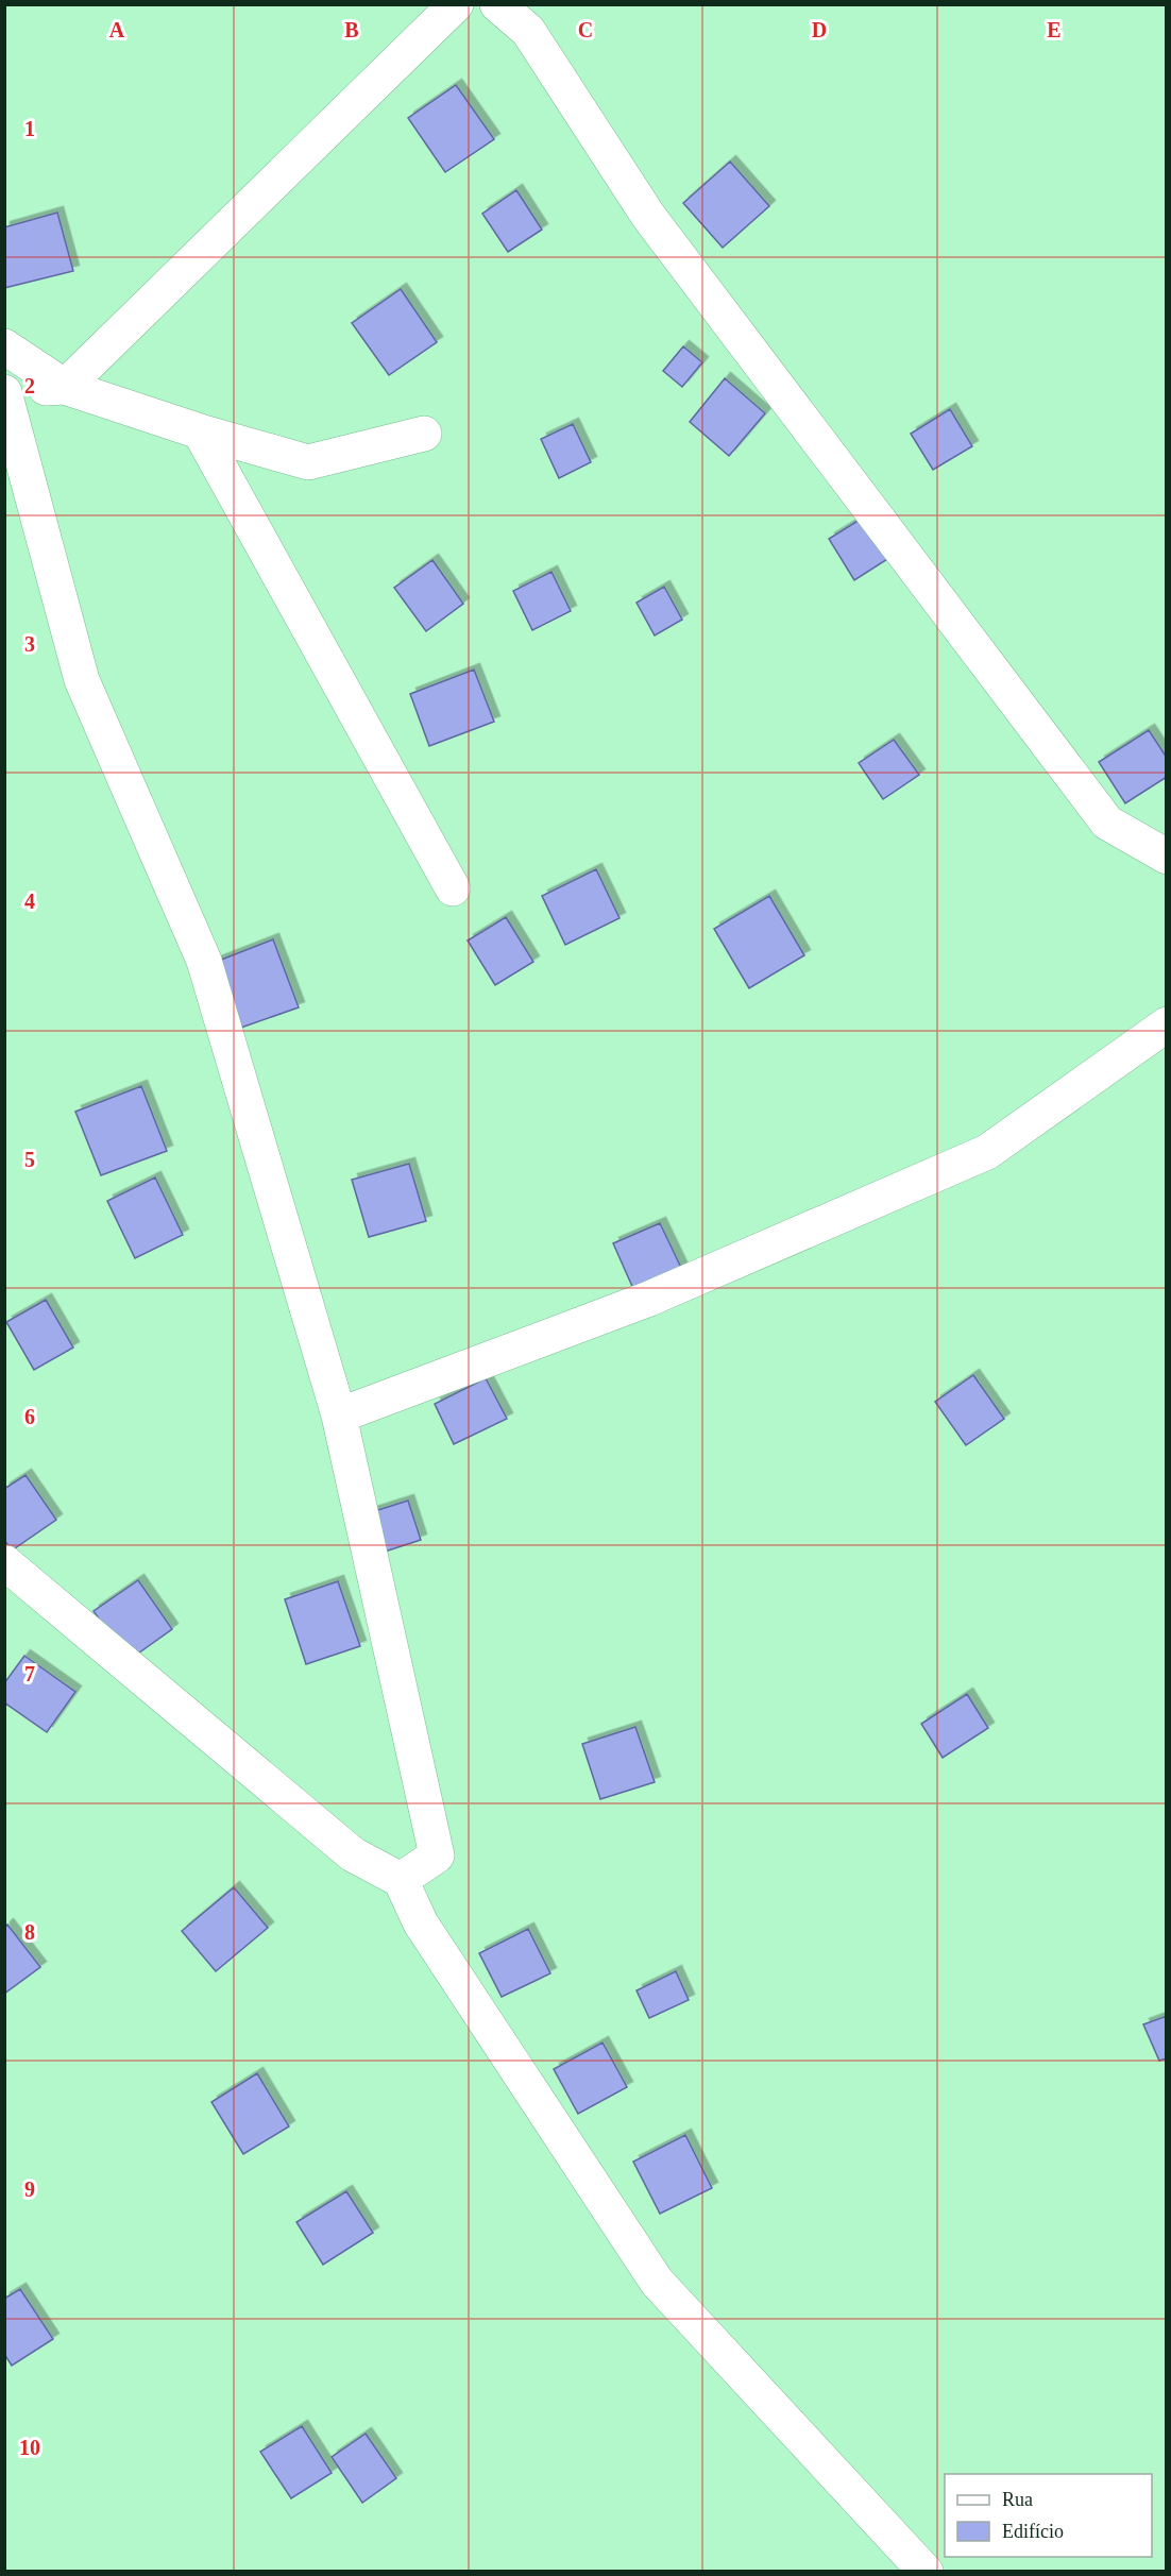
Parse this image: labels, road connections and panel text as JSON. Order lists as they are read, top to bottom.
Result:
{
  "legend": ["Rua", "Edifício"],
  "grid": {
    "columns": [
      "A",
      "B",
      "C",
      "D",
      "E"
    ],
    "rows": [
      "1",
      "2",
      "3",
      "4",
      "5",
      "6",
      "7",
      "8",
      "9",
      "10"
    ]
  }
}
